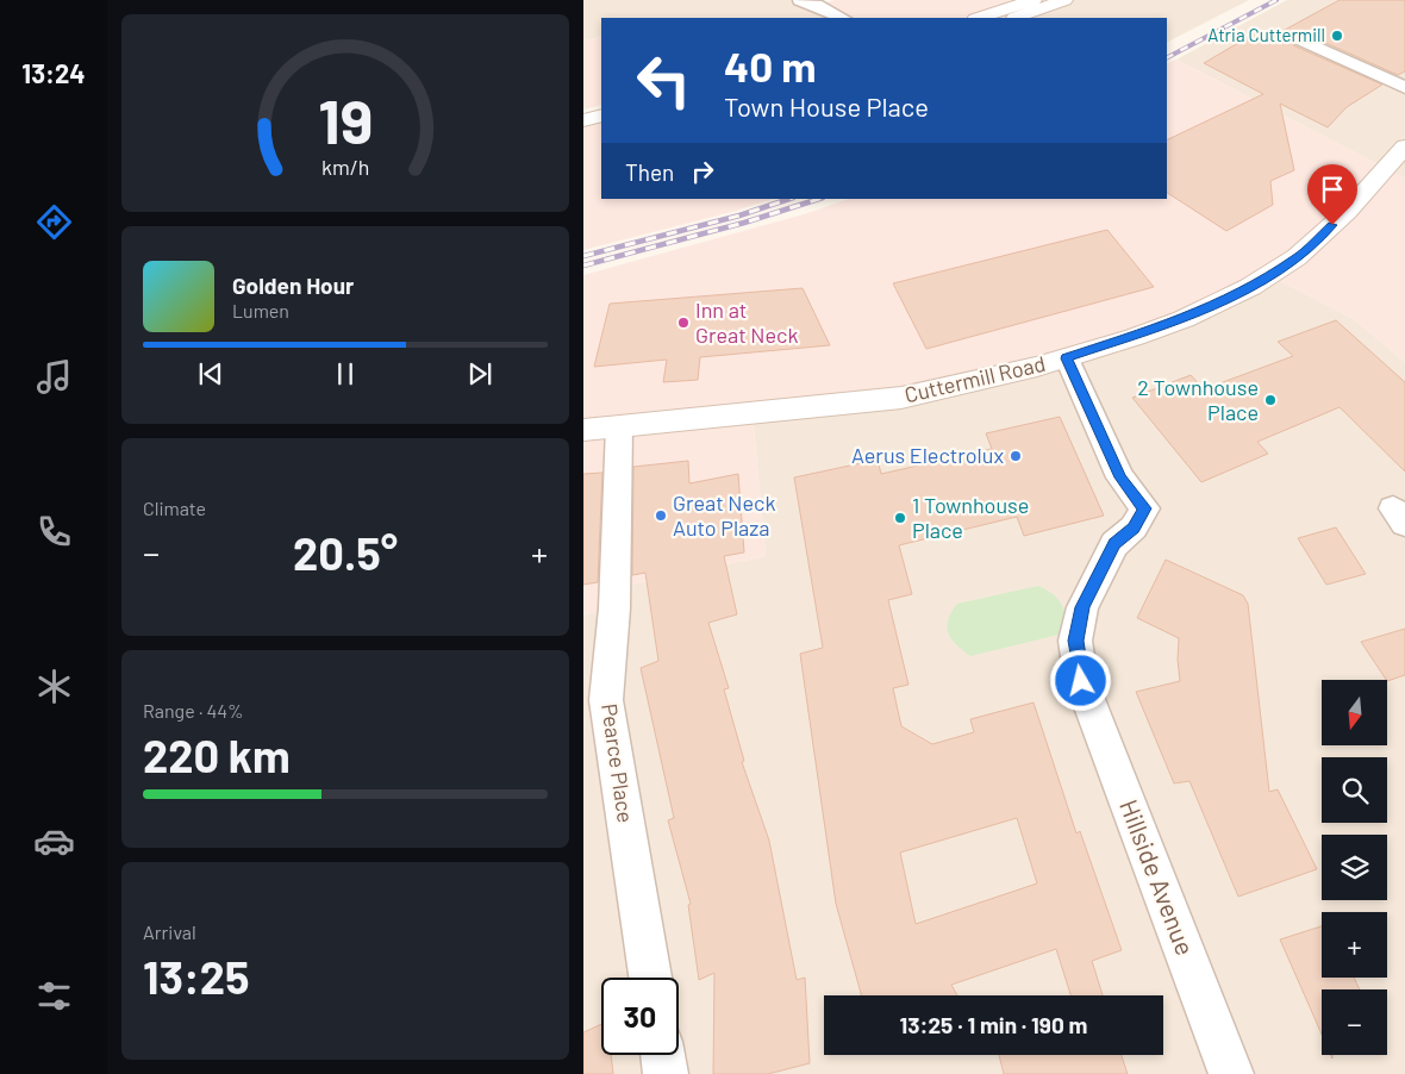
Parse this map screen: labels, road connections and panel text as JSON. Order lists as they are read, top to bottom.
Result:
{
  "streets": {
    "main road": ["Cuttermill Road"],
    "street": ["Pearce Place", "Hillside Avenue"]
  },
  "crossings": [
    ["Cuttermill Road", "Pearce Place"],
    ["Cuttermill Road", "Hillside Avenue"]
  ],
  "places": [
    "Atria Cuttermill",
    "Inn at Great Neck",
    "2 Townhouse Place",
    "Aerus Electrolux",
    "Great Neck Auto Plaza",
    "1 Townhouse Place"
  ],
  "north": "bottom",
  "page": {
    "tabs": "13:24",
    "turn": ["40 m", "Town House Place"],
    "then": "Then",
    "song": ["Golden Hour", "Lumen"],
    "tile": [
      "Climate",
      ["Range · 44%", "220 km"],
      ["Arrival", "13:25"]
    ],
    "heat": ["−", "20.5°", "+"],
    "map_buttons": ["+", "−"],
    "limit": "30",
    "trip": "13:25 · 1 min · 190 m",
    "gauge": ["19", "km/h"]
  }
}
